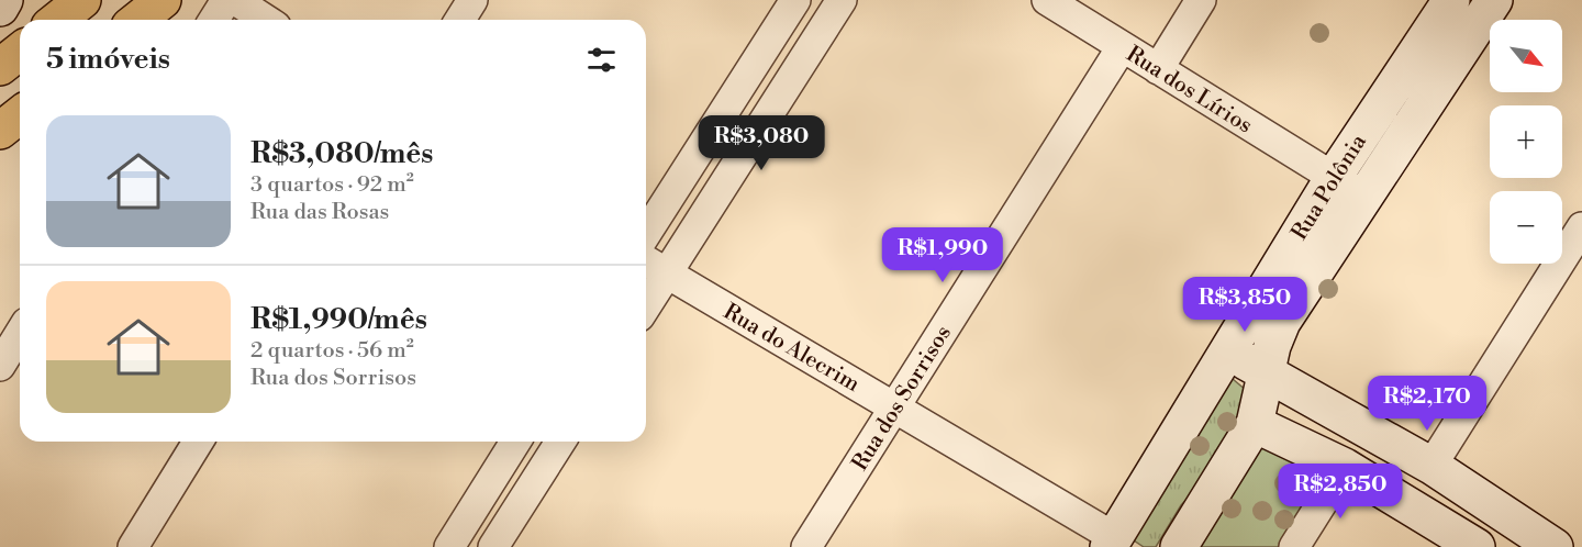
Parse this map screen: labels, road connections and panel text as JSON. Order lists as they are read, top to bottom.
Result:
{
  "streets": {
    "street": [
      "Rua dos Lírios",
      "Rua Polônia",
      "Rua do Alecrim",
      "Rua dos Sorrisos"
    ]
  },
  "crossings": [
    ["Rua dos Lírios", "Rua Polônia"],
    ["Rua dos Lírios", "Rua dos Sorrisos"],
    ["Rua Polônia", "Rua do Alecrim"],
    ["Rua do Alecrim", "Rua dos Sorrisos"]
  ],
  "north": "bottom right",
  "page": {
    "map_buttons": ["+", "−"],
    "heading": "5 imóveis",
    "list": [
      {
        "name": "R$3,080/mês",
        "note": "3 quartos · 92 m² · Rua das Rosas"
      },
      {
        "name": "R$1,990/mês",
        "note": "2 quartos · 56 m² · Rua dos Sorrisos"
      }
    ],
    "price": [
      "R$3,080",
      "R$1,990",
      "R$3,850",
      "R$2,170",
      "R$2,850"
    ]
  }
}
